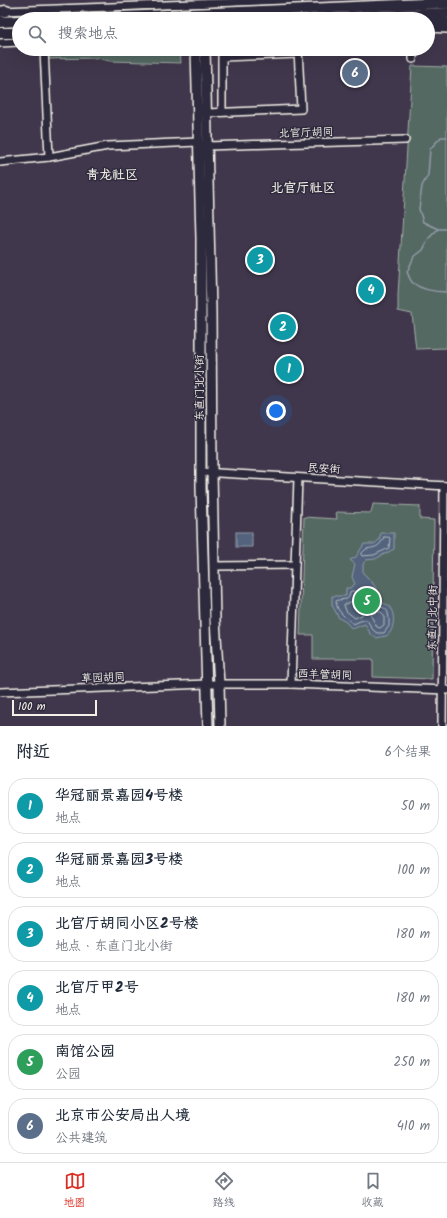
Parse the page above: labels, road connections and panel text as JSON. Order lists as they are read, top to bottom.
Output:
{
  "streets": {
    "main road": ["东直门北小街"],
    "street": [
      "北官厅胡同",
      "民安街",
      "东直门北中街",
      "西羊管胡同",
      "草园胡同"
    ]
  },
  "crossings": [
    ["北官厅胡同", "东直门北小街"],
    ["东直门北小街", "民安街"],
    ["东直门北小街", "西羊管胡同"],
    ["东直门北小街", "草园胡同"],
    ["民安街", "东直门北中街"],
    ["东直门北中街", "西羊管胡同"],
    ["西羊管胡同", "草园胡同"]
  ],
  "districts": ["青龙社区", "北官厅社区"],
  "scale_bar": "100 m",
  "page": {
    "search": "搜索地点",
    "pins": [
      "6",
      "3",
      "4",
      "2",
      "1",
      "5"
    ],
    "scale": "100 m",
    "heading": ["附近", "6个结果"],
    "list": [
      {
        "mark": "1",
        "name": "华冠丽景嘉园4号楼",
        "note": "地点",
        "value": "50 m"
      },
      {
        "mark": "2",
        "name": "华冠丽景嘉园3号楼",
        "note": "地点",
        "value": "100 m"
      },
      {
        "mark": "3",
        "name": "北官厅胡同小区2号楼",
        "note": "地点 · 东直门北小街",
        "value": "180 m"
      },
      {
        "mark": "4",
        "name": "北官厅甲2号",
        "note": "地点",
        "value": "180 m"
      },
      {
        "mark": "5",
        "name": "南馆公园",
        "note": "公园",
        "value": "250 m"
      },
      {
        "mark": "6",
        "name": "北京市公安局出人境",
        "note": "公共建筑",
        "value": "410 m"
      }
    ],
    "nav": ["地图", "路线", "收藏"]
  }
}
